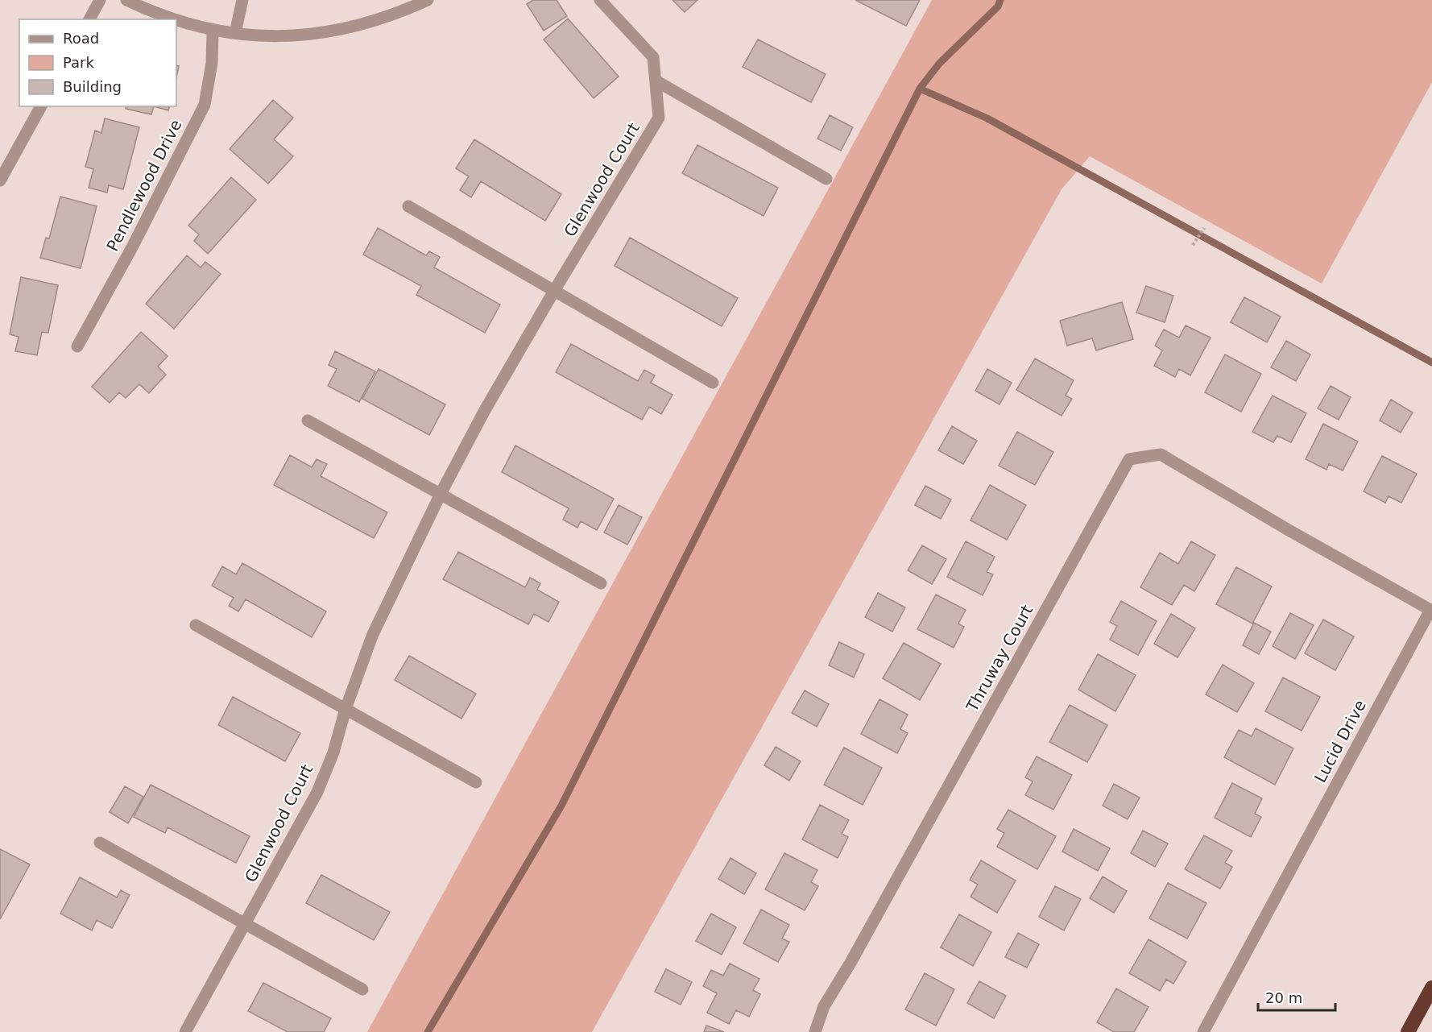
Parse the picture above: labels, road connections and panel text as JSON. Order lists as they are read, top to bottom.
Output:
{
  "streets": {
    "street": [
      "Glenwood Court",
      "Pendlewood Drive",
      "Thruway Court",
      "Lucid Drive"
    ]
  },
  "crossings": [
    ["Thruway Court", "Lucid Drive"]
  ],
  "legend": ["Road", "Park", "Building"],
  "scale_bar": "20 m"
}
